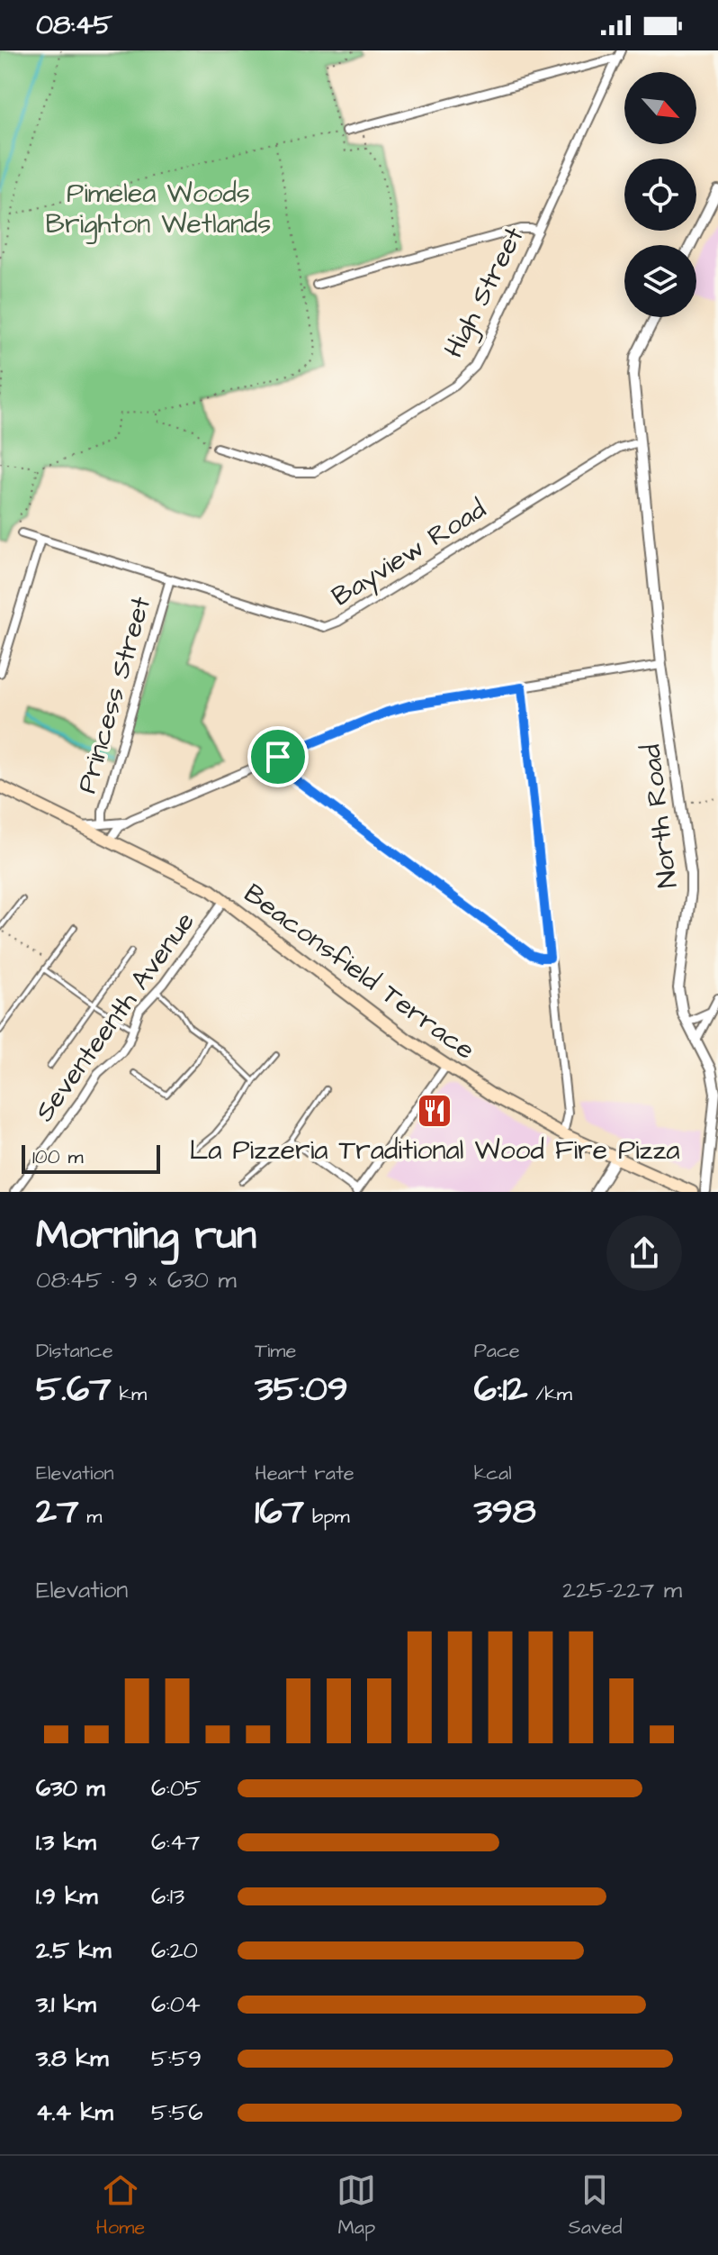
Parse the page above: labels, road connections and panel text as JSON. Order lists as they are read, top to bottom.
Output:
{
  "streets": {
    "main road": ["Beaconsfield Terrace"],
    "street": [
      "High Street",
      "Bayview Road",
      "Princess Street",
      "North Road",
      "Seventeenth Avenue"
    ]
  },
  "crossings": [
    ["Bayview Road", "Princess Street"],
    ["Bayview Road", "North Road"],
    ["Beaconsfield Terrace", "Seventeenth Avenue"]
  ],
  "parks": ["Pimelea Woods Brighton Wetlands"],
  "places": {
    "restaurant": ["La Pizzeria Traditional Wood Fire Pizza"]
  },
  "scale_bar": "100 m",
  "north": "bottom right",
  "page": {
    "status": "08:45",
    "scale": "100 m",
    "heading": ["Morning run", "08:45 · 9 × 630 m"],
    "stats": [
      ["Distance", "5.67 km"],
      ["Time", "35:09"],
      ["Pace", "6:12 /km"],
      ["Elevation", "27 m"],
      ["Heart rate", "167 bpm"],
      ["kcal", "398"]
    ],
    "chart": ["Elevation", "225–227 m"],
    "list": [
      {
        "name": "630 m",
        "note": "6:05"
      },
      {
        "name": "1.3 km",
        "note": "6:47"
      },
      {
        "name": "1.9 km",
        "note": "6:13"
      },
      {
        "name": "2.5 km",
        "note": "6:20"
      },
      {
        "name": "3.1 km",
        "note": "6:04"
      },
      {
        "name": "3.8 km",
        "note": "5:59"
      },
      {
        "name": "4.4 km",
        "note": "5:56"
      }
    ],
    "tabs": ["Home", "Map", "Saved"]
  }
}
